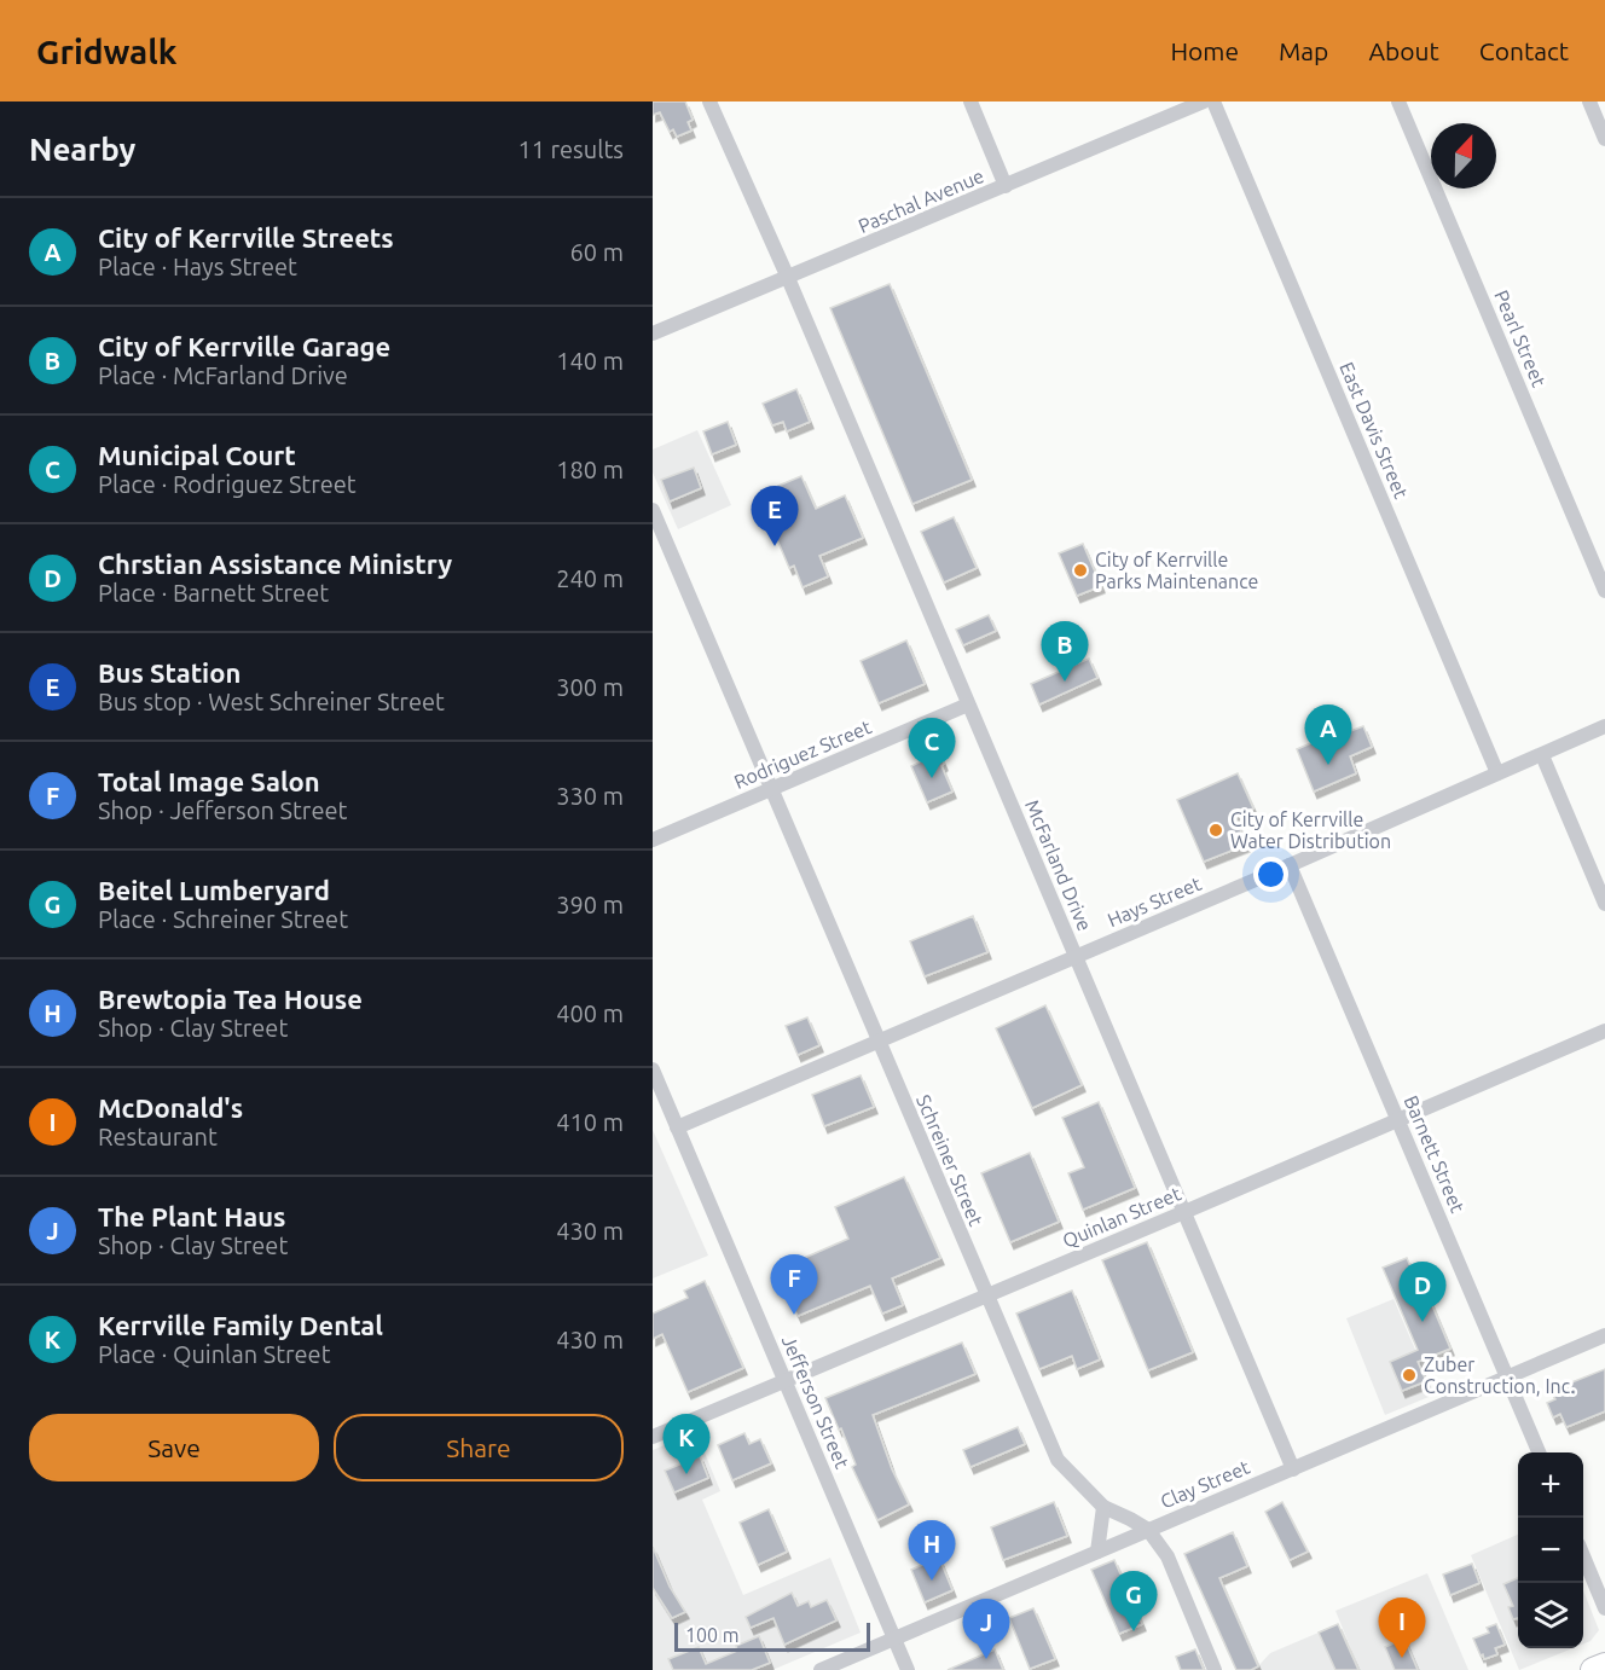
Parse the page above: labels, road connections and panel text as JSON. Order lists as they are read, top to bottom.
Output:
{
  "streets": {
    "street": [
      "Paschal Avenue",
      "Pearl Street",
      "East Davis Street",
      "Rodriguez Street",
      "McFarland Drive",
      "Hays Street",
      "Barnett Street",
      "Schreiner Street",
      "Quinlan Street",
      "Jefferson Street",
      "Clay Street"
    ]
  },
  "crossings": [
    ["Paschal Avenue", "McFarland Drive"],
    ["East Davis Street", "Hays Street"],
    ["Rodriguez Street", "McFarland Drive"],
    ["Rodriguez Street", "Schreiner Street"],
    ["McFarland Drive", "Hays Street"],
    ["McFarland Drive", "Quinlan Street"],
    ["McFarland Drive", "Clay Street"],
    ["Hays Street", "Barnett Street"],
    ["Hays Street", "Schreiner Street"],
    ["Hays Street", "Jefferson Street"],
    ["Barnett Street", "Quinlan Street"],
    ["Barnett Street", "Clay Street"],
    ["Schreiner Street", "Quinlan Street"],
    ["Schreiner Street", "Clay Street"],
    ["Quinlan Street", "Jefferson Street"],
    ["Jefferson Street", "Clay Street"]
  ],
  "places": ["City of Kerrville Parks Maintenance", "City of Kerrville Water Distribution", "Zuber Construction, Inc."],
  "scale_bar": "100 m",
  "north": "top",
  "page": {
    "header": "Gridwalk",
    "nav": [
      "Home",
      "Map",
      "About",
      "Contact"
    ],
    "heading": ["Nearby", "11 results"],
    "list": [
      {
        "mark": "A",
        "name": "City of Kerrville Streets",
        "note": "Place · Hays Street",
        "value": "60 m"
      },
      {
        "mark": "B",
        "name": "City of Kerrville Garage",
        "note": "Place · McFarland Drive",
        "value": "140 m"
      },
      {
        "mark": "C",
        "name": "Municipal Court",
        "note": "Place · Rodriguez Street",
        "value": "180 m"
      },
      {
        "mark": "D",
        "name": "Chrstian Assistance Ministry",
        "note": "Place · Barnett Street",
        "value": "240 m"
      },
      {
        "mark": "E",
        "name": "Bus Station",
        "note": "Bus stop · West Schreiner Street",
        "value": "300 m"
      },
      {
        "mark": "F",
        "name": "Total Image Salon",
        "note": "Shop · Jefferson Street",
        "value": "330 m"
      },
      {
        "mark": "G",
        "name": "Beitel Lumberyard",
        "note": "Place · Schreiner Street",
        "value": "390 m"
      },
      {
        "mark": "H",
        "name": "Brewtopia Tea House",
        "note": "Shop · Clay Street",
        "value": "400 m"
      },
      {
        "mark": "I",
        "name": "McDonald's",
        "note": "Restaurant",
        "value": "410 m"
      },
      {
        "mark": "J",
        "name": "The Plant Haus",
        "note": "Shop · Clay Street",
        "value": "430 m"
      },
      {
        "mark": "K",
        "name": "Kerrville Family Dental",
        "note": "Place · Quinlan Street",
        "value": "430 m"
      }
    ],
    "pins": [
      "E",
      "B",
      "A",
      "C",
      "F",
      "D",
      "K",
      "H",
      "G",
      "I",
      "J"
    ],
    "buttons": ["Save", "Share"],
    "map_buttons": ["+", "−"],
    "scale": "100 m"
  }
}
